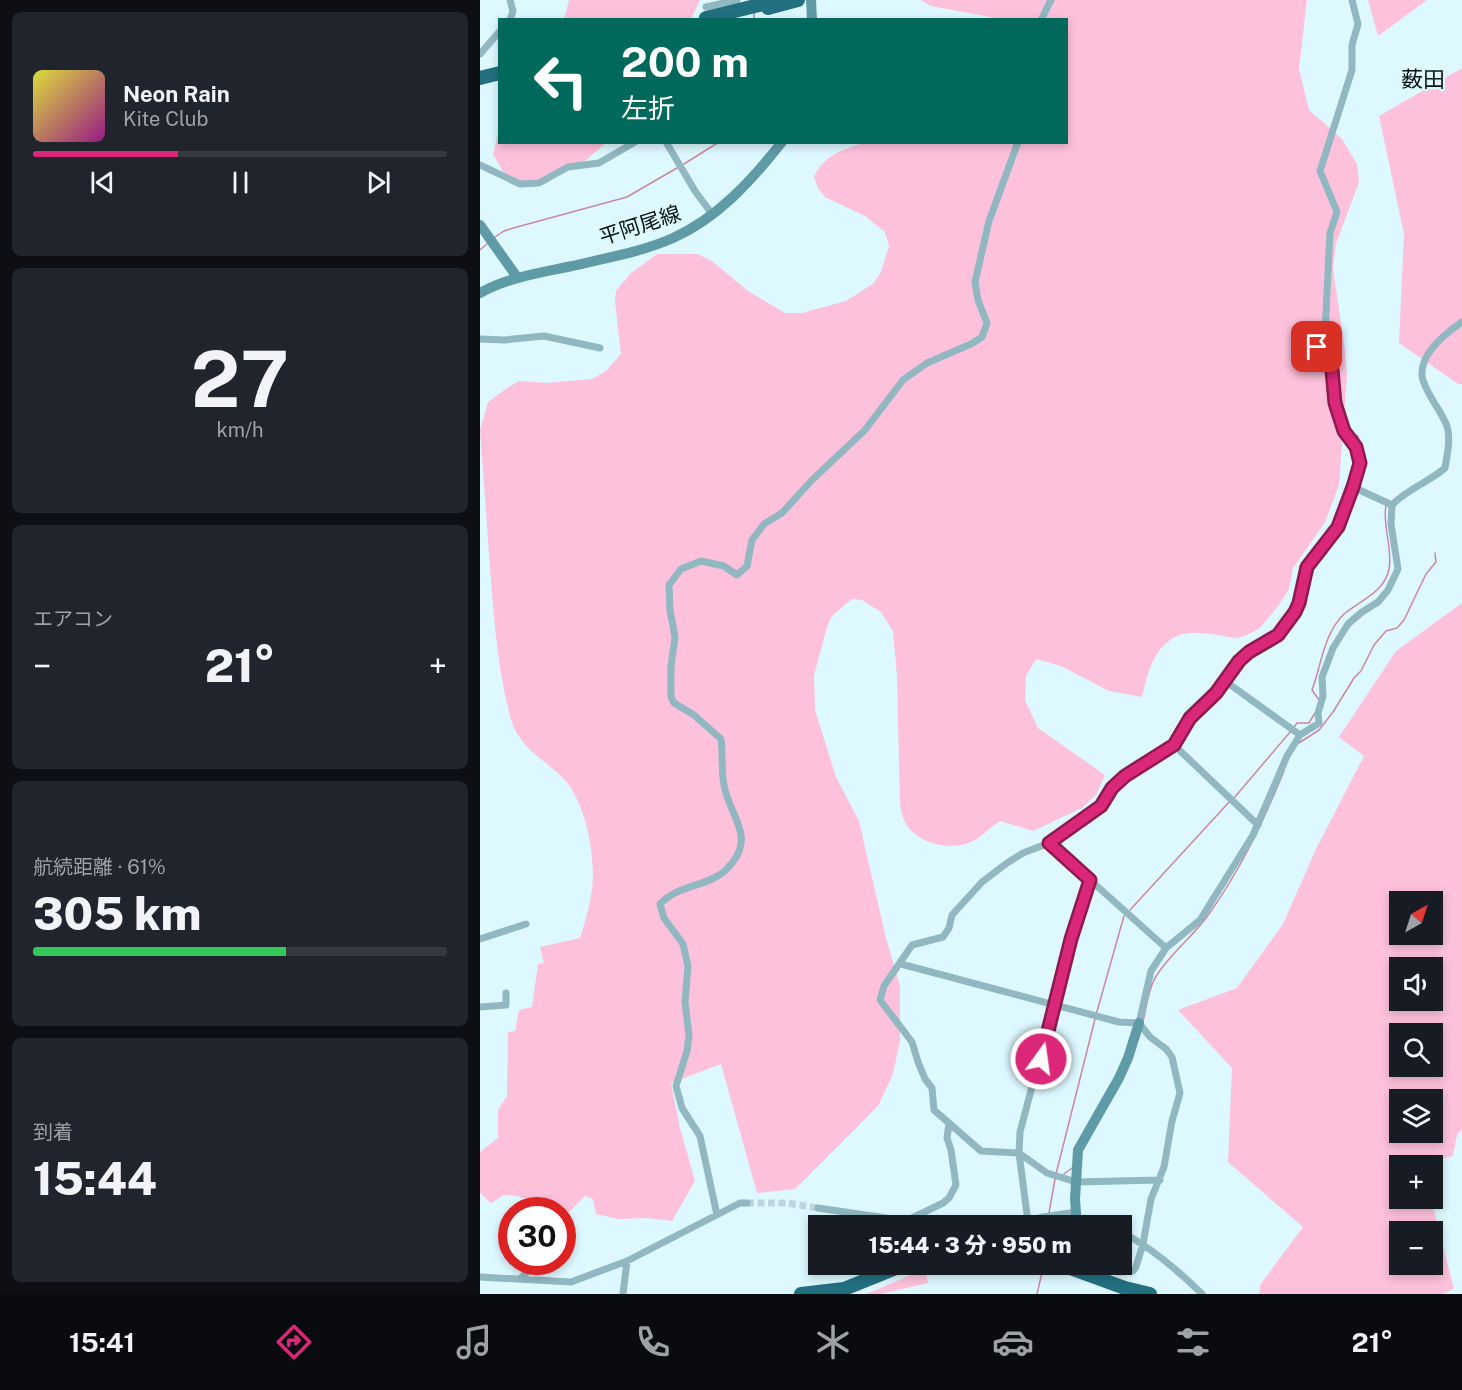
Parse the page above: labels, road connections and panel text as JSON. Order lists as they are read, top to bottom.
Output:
{
  "streets": {
    "main road": ["平阿尾線"]
  },
  "districts": ["薮田"],
  "north": "top right",
  "page": {
    "turn": ["200 m", "左折"],
    "song": ["Neon Rain", "Kite Club"],
    "tile": [
      ["27", "km/h"],
      "エアコン",
      ["航続距離 · 61%", "305 km"],
      ["到着", "15:44"]
    ],
    "heat": ["−", "21°", "+"],
    "map_buttons": ["+", "−"],
    "limit": "30",
    "trip": "15:44 · 3 分 · 950 m",
    "tabs": ["15:41", "21°"]
  }
}
